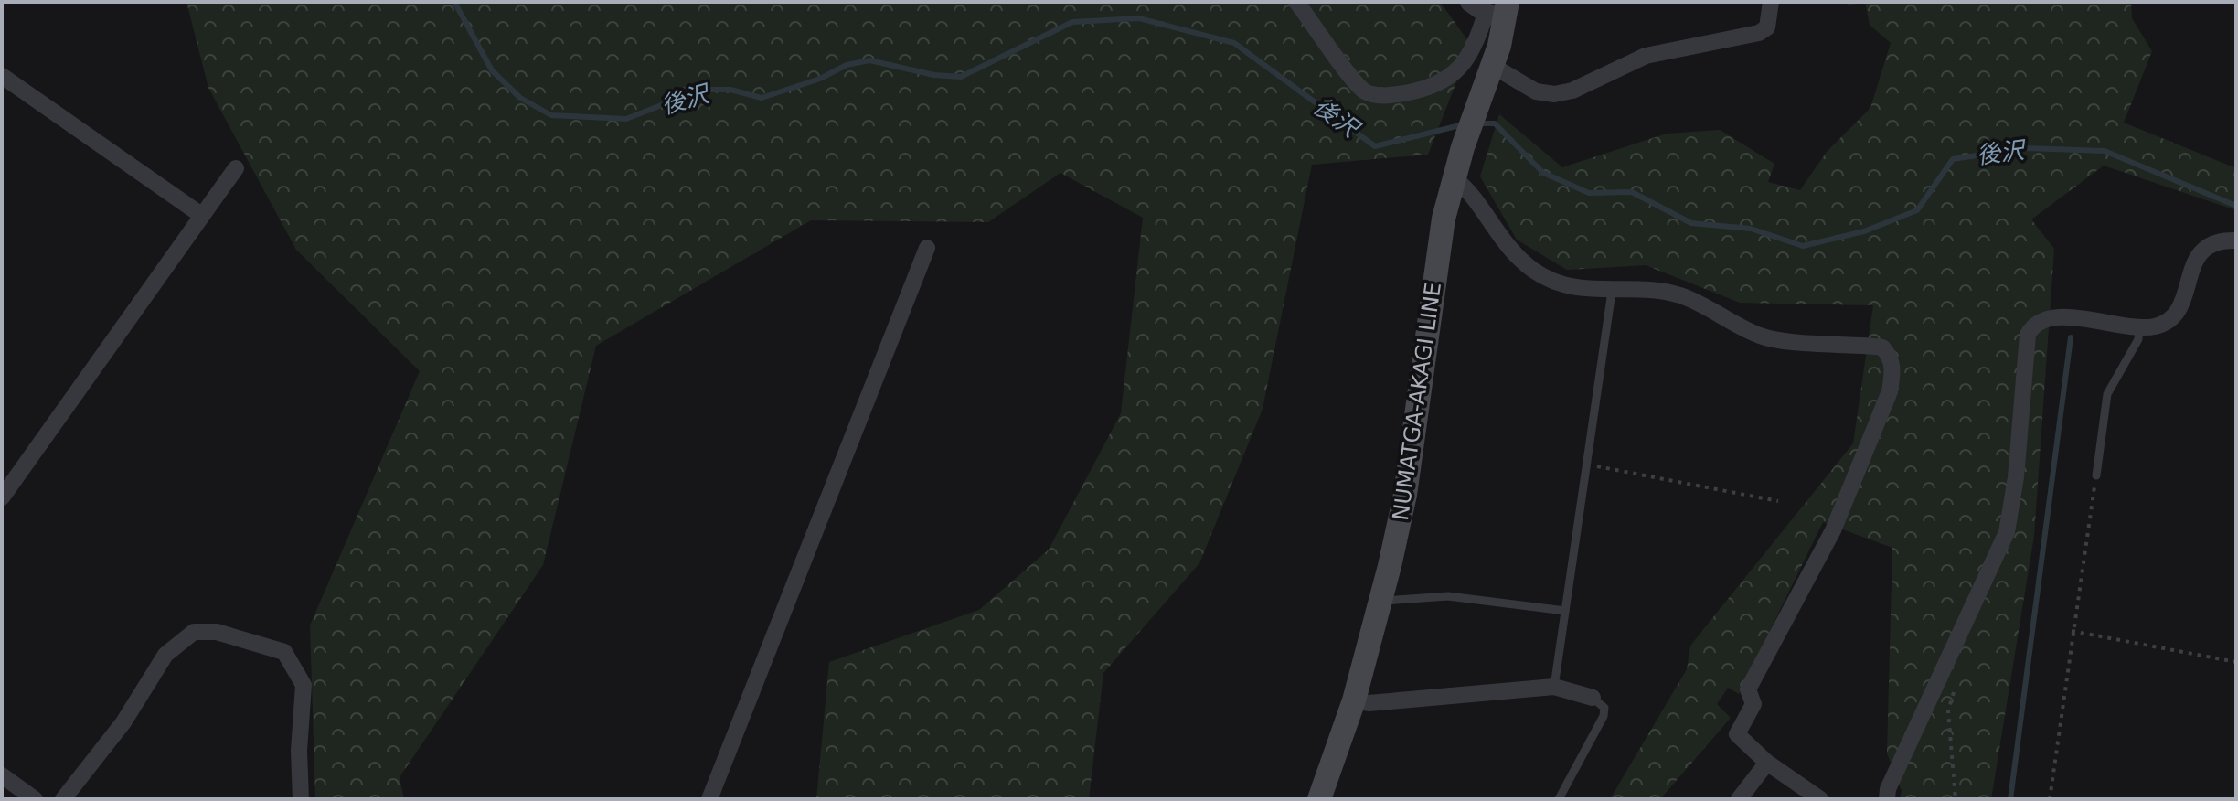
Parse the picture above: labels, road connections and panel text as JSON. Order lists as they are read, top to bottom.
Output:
{
  "streets": {
    "main road": ["NUMATGA-AKAGI LINE"]
  },
  "water": ["後沢"]
}
